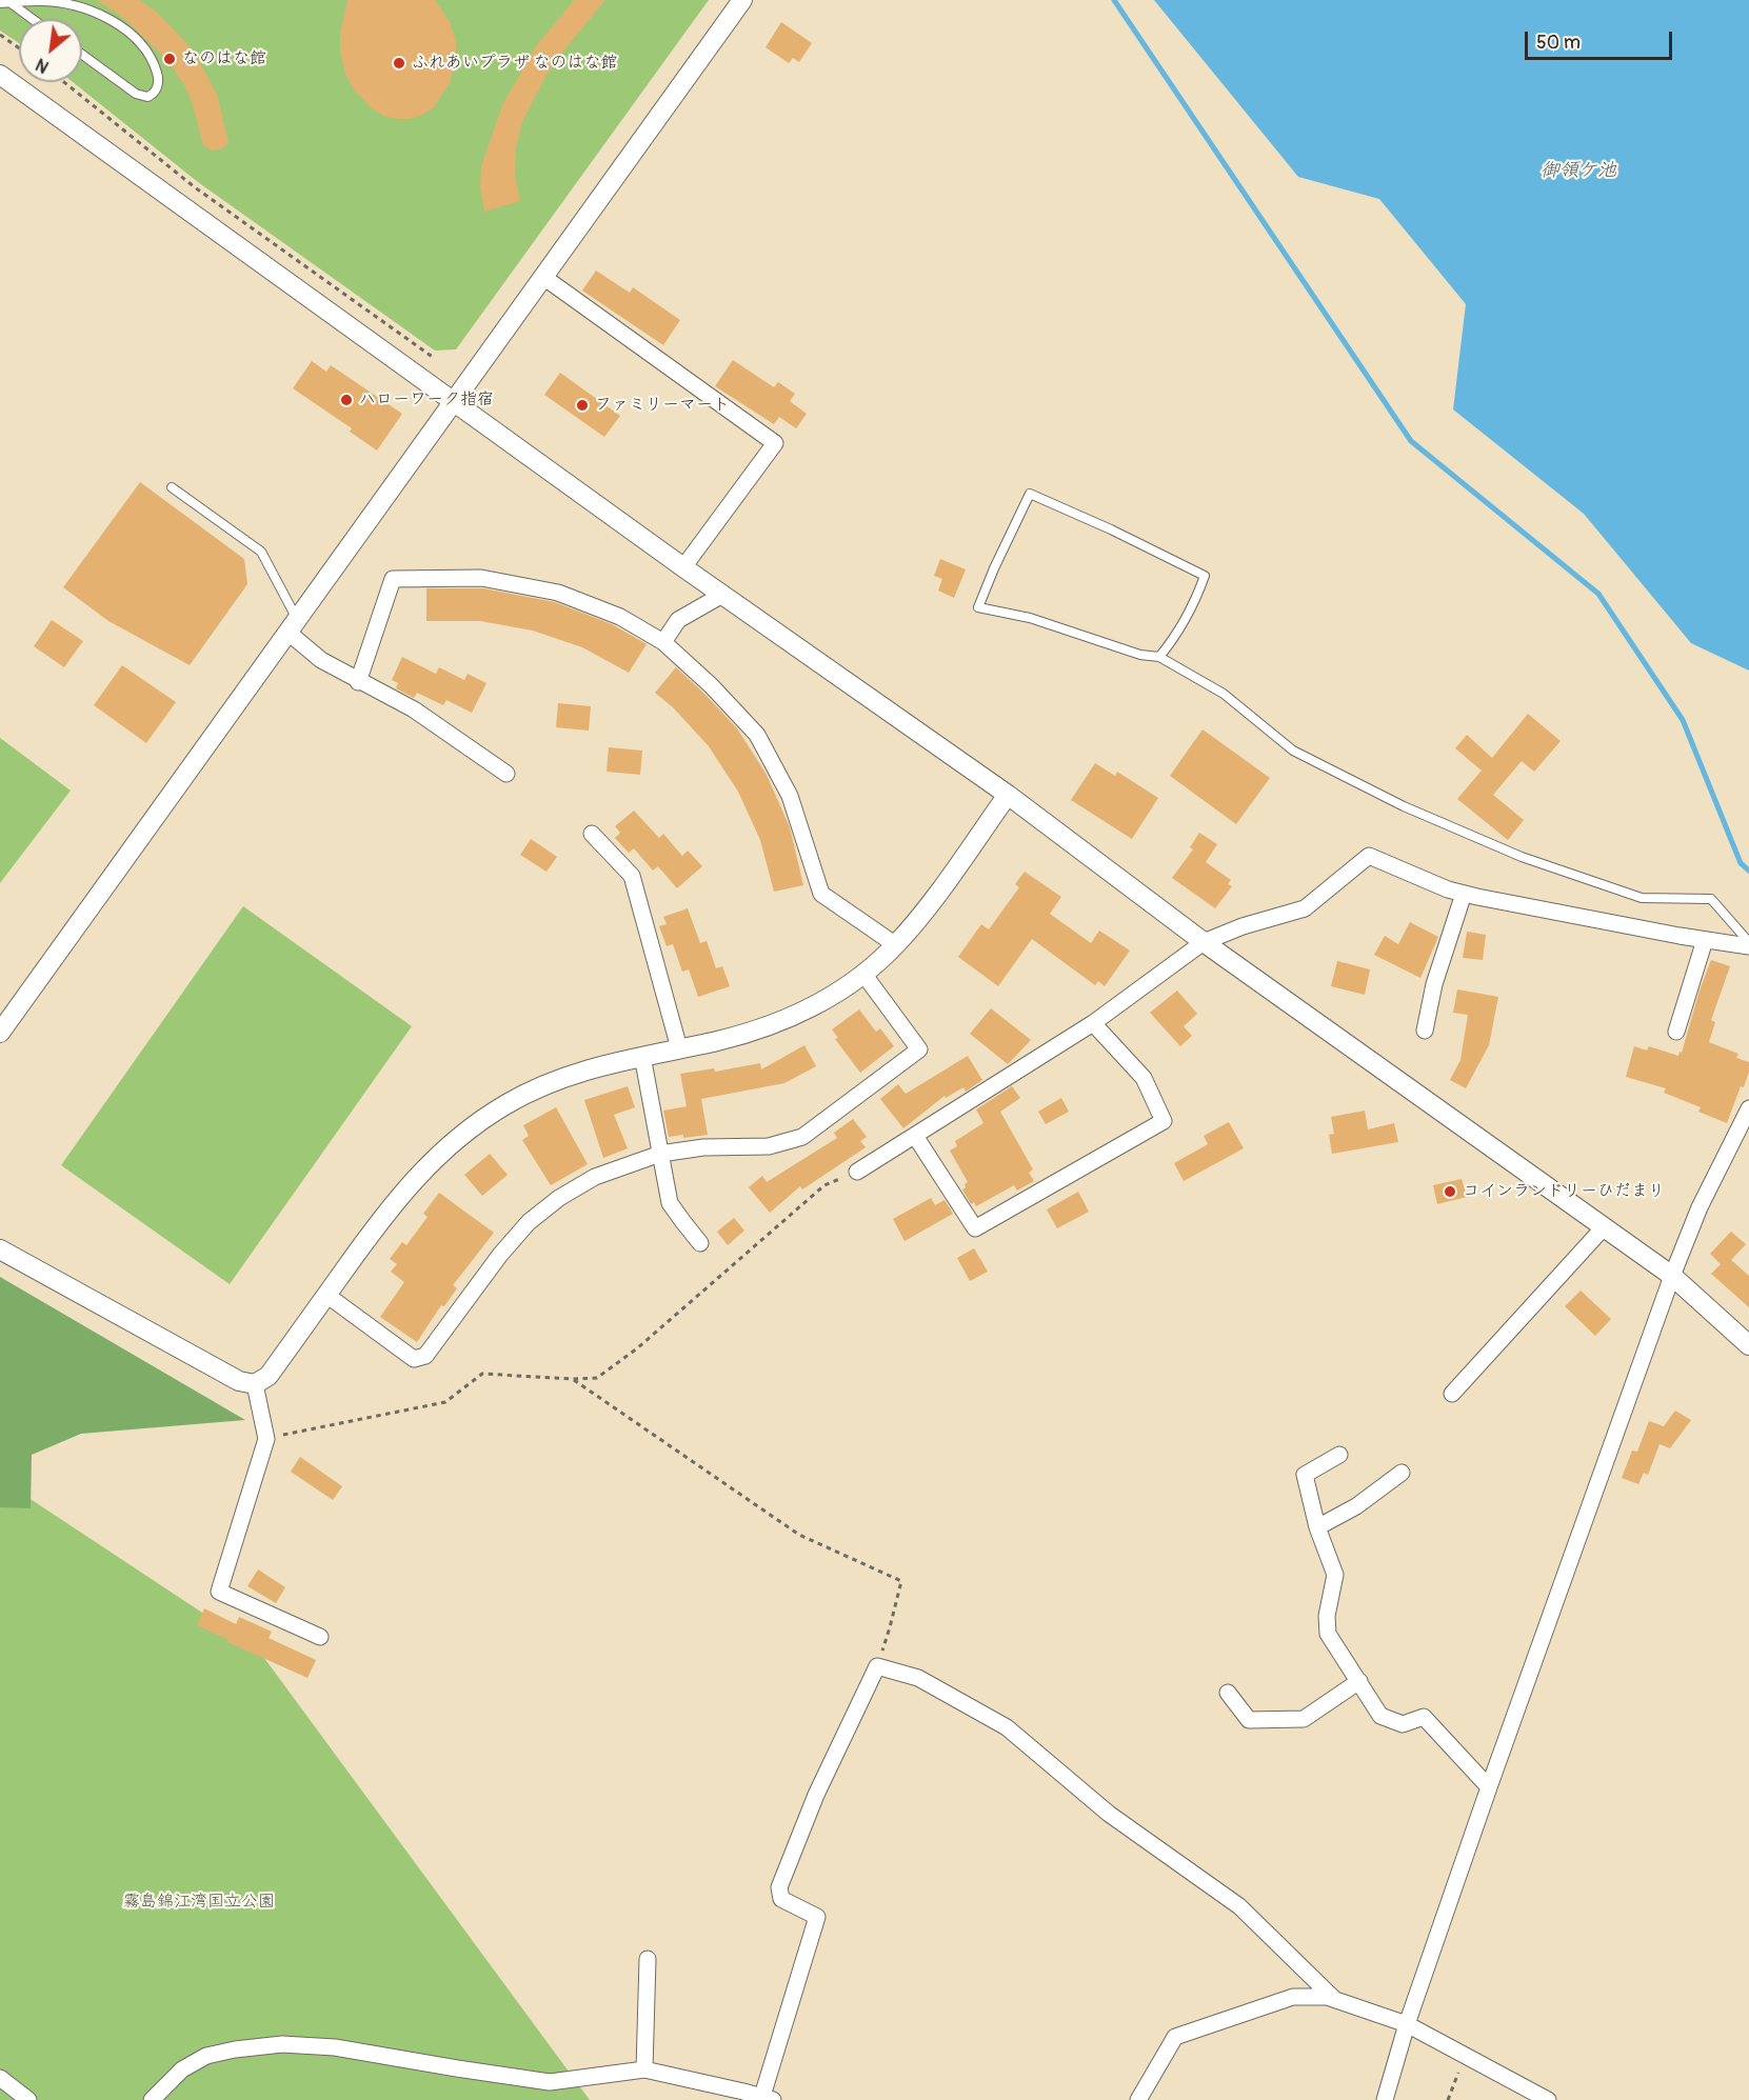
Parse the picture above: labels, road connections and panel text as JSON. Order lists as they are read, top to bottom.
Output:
{
  "water": ["御領ケ池"],
  "parks": ["霧島錦江湾国立公園"],
  "places": [
    "なのはな館",
    "ふれあいプラザ なのはな館",
    "ハローワーク指宿",
    "ファミリーマート",
    "コインランドリーひだまり"
  ],
  "scale_bar": "50 m",
  "north": "bottom left"
}
